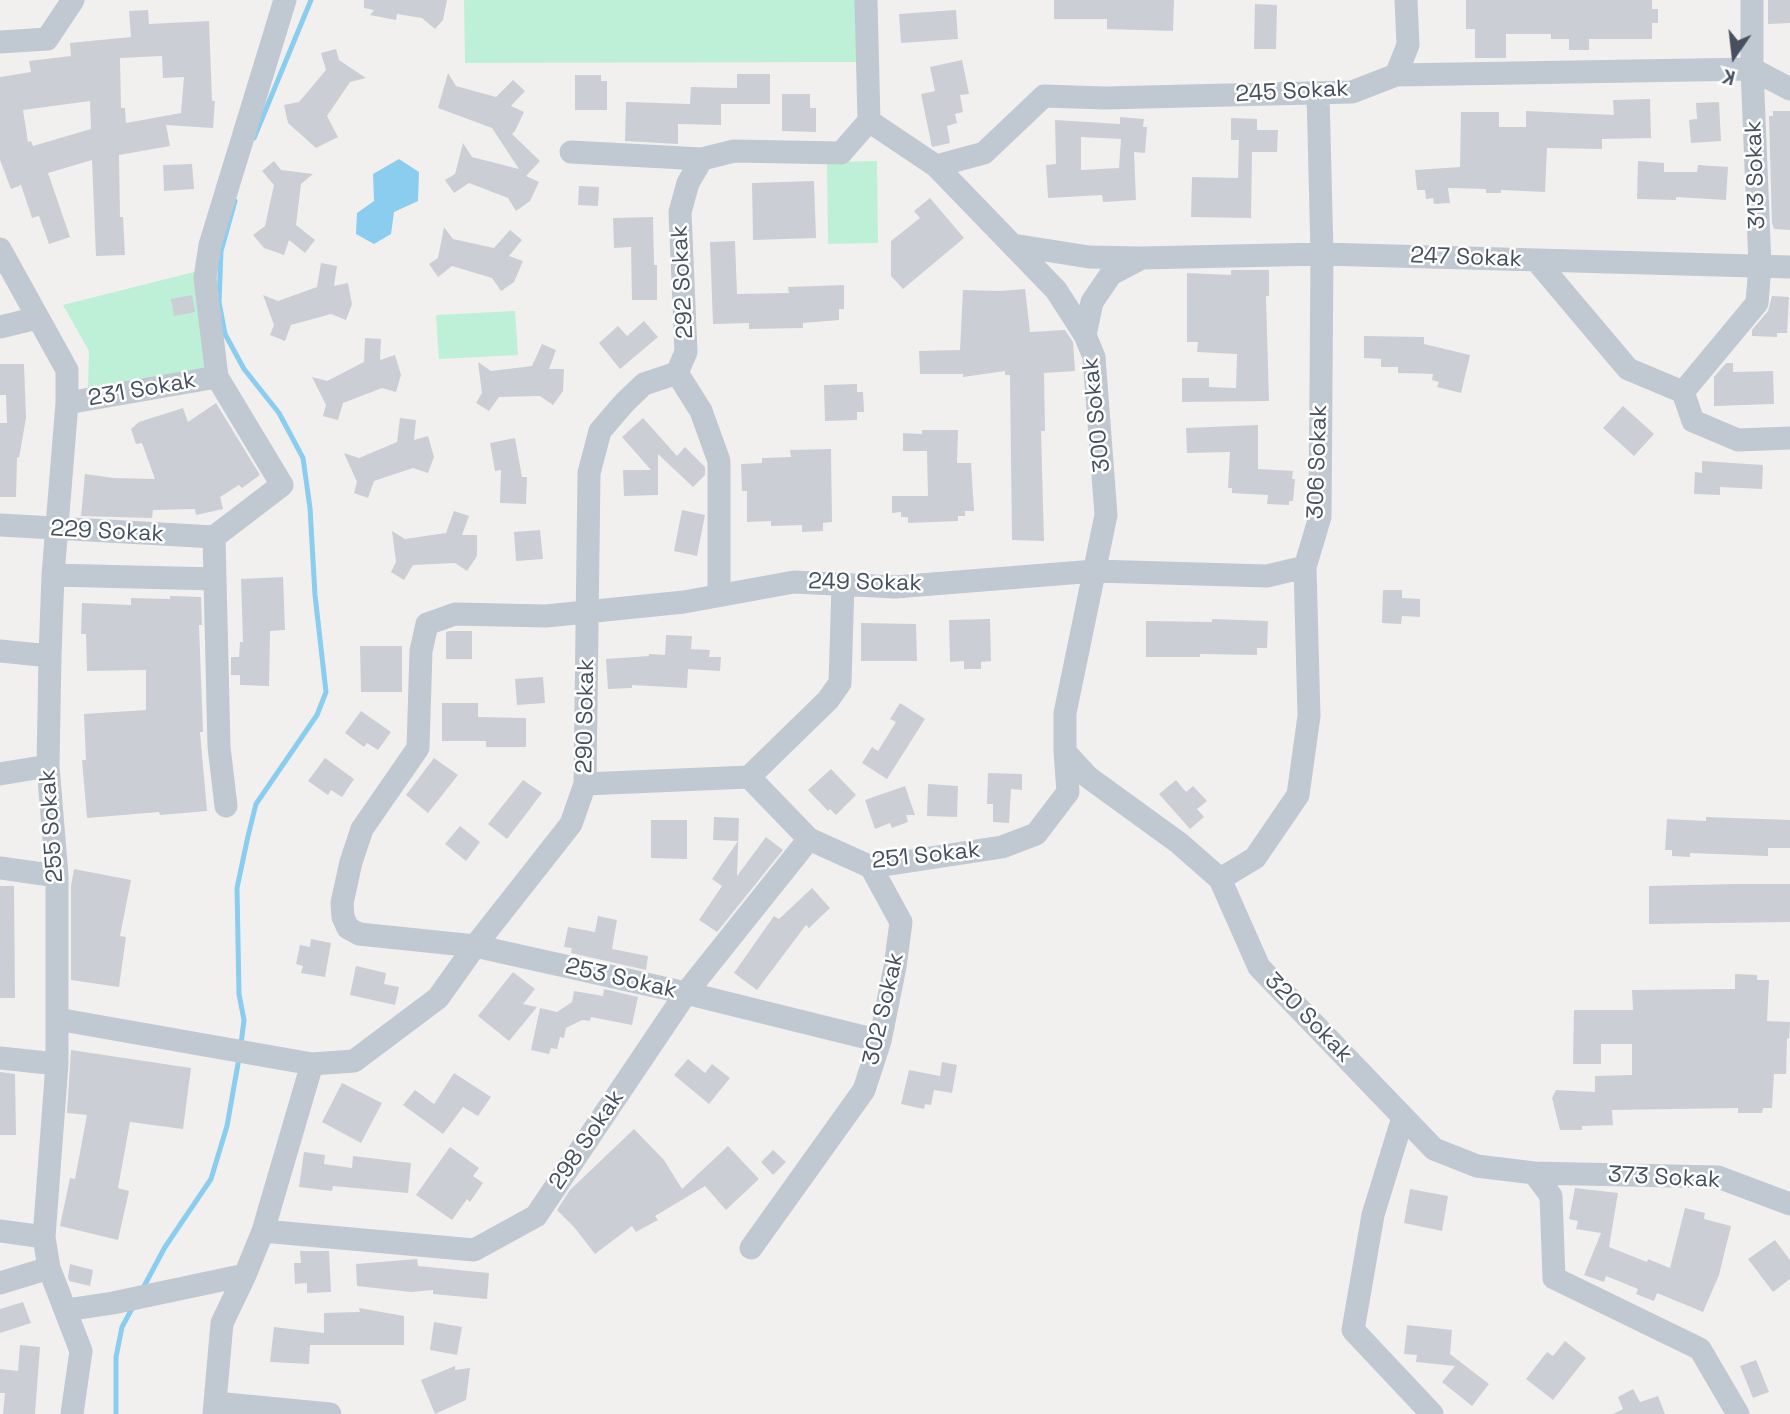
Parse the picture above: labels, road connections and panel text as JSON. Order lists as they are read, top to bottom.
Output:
{
  "streets": {
    "street": [
      "245 Sokak",
      "313 Sokak",
      "247 Sokak",
      "292 Sokak",
      "231 Sokak",
      "300 Sokak",
      "306 Sokak",
      "229 Sokak",
      "249 Sokak",
      "290 Sokak",
      "255 Sokak",
      "251 Sokak",
      "253 Sokak",
      "302 Sokak",
      "320 Sokak",
      "298 Sokak",
      "373 Sokak"
    ]
  },
  "crossings": [
    ["245 Sokak", "313 Sokak"],
    ["245 Sokak", "300 Sokak"],
    ["245 Sokak", "306 Sokak"],
    ["313 Sokak", "247 Sokak"],
    ["247 Sokak", "300 Sokak"],
    ["247 Sokak", "306 Sokak"],
    ["292 Sokak", "290 Sokak"],
    ["231 Sokak", "255 Sokak"],
    ["300 Sokak", "249 Sokak"],
    ["300 Sokak", "251 Sokak"],
    ["300 Sokak", "320 Sokak"],
    ["306 Sokak", "249 Sokak"],
    ["306 Sokak", "320 Sokak"],
    ["229 Sokak", "255 Sokak"],
    ["249 Sokak", "290 Sokak"],
    ["249 Sokak", "253 Sokak"],
    ["290 Sokak", "255 Sokak"],
    ["290 Sokak", "253 Sokak"],
    ["251 Sokak", "302 Sokak"],
    ["251 Sokak", "320 Sokak"],
    ["251 Sokak", "298 Sokak"],
    ["253 Sokak", "302 Sokak"],
    ["253 Sokak", "298 Sokak"],
    ["320 Sokak", "373 Sokak"]
  ],
  "north": "bottom"
}
